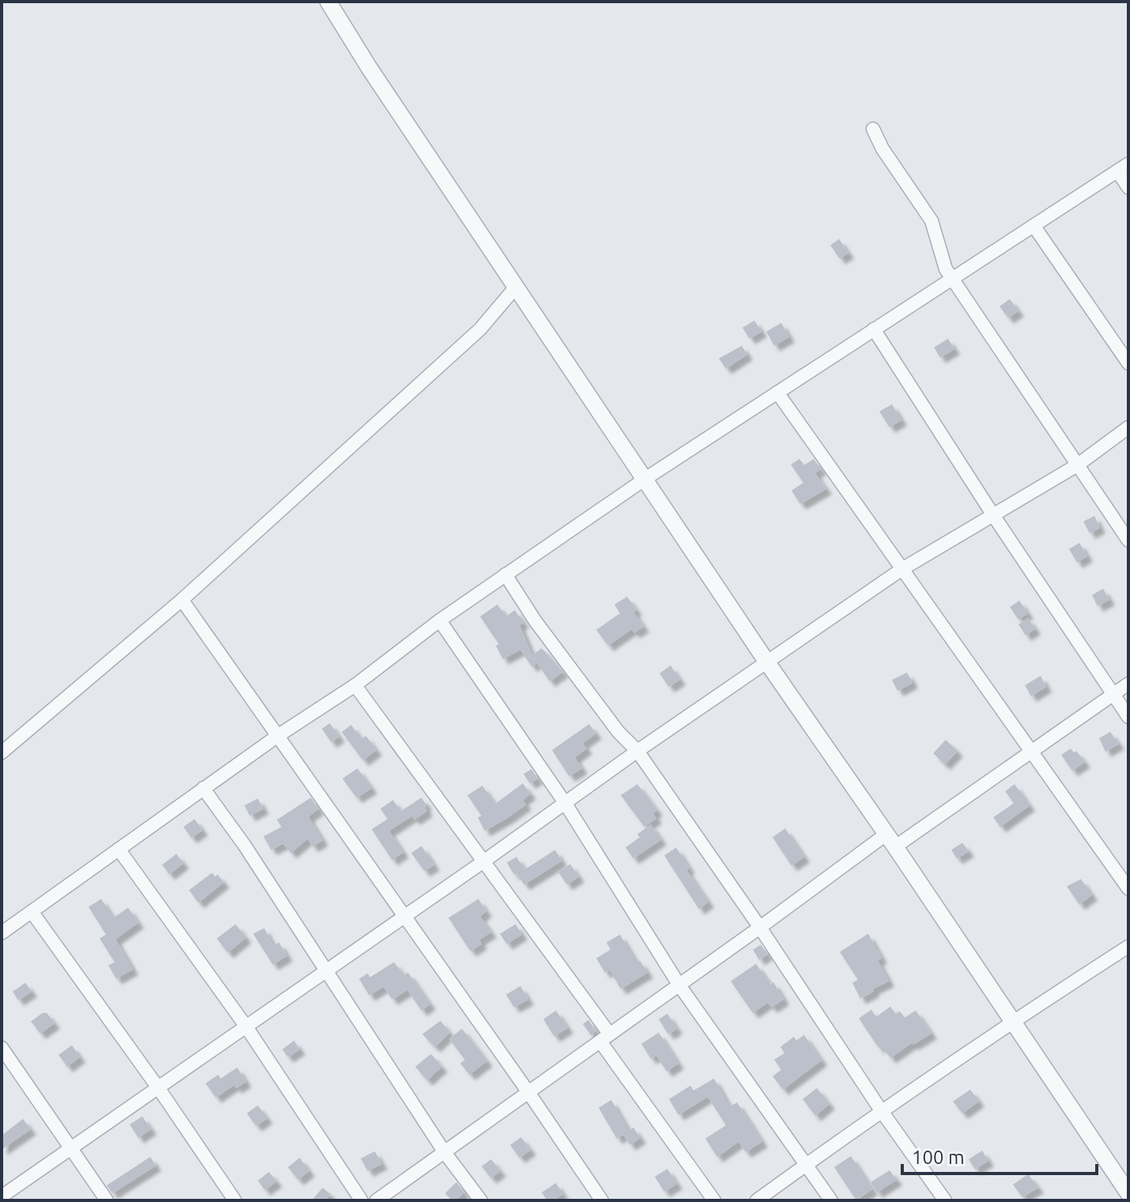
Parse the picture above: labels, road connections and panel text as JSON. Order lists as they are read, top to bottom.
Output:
{
  "scale_bar": "100 m"
}
